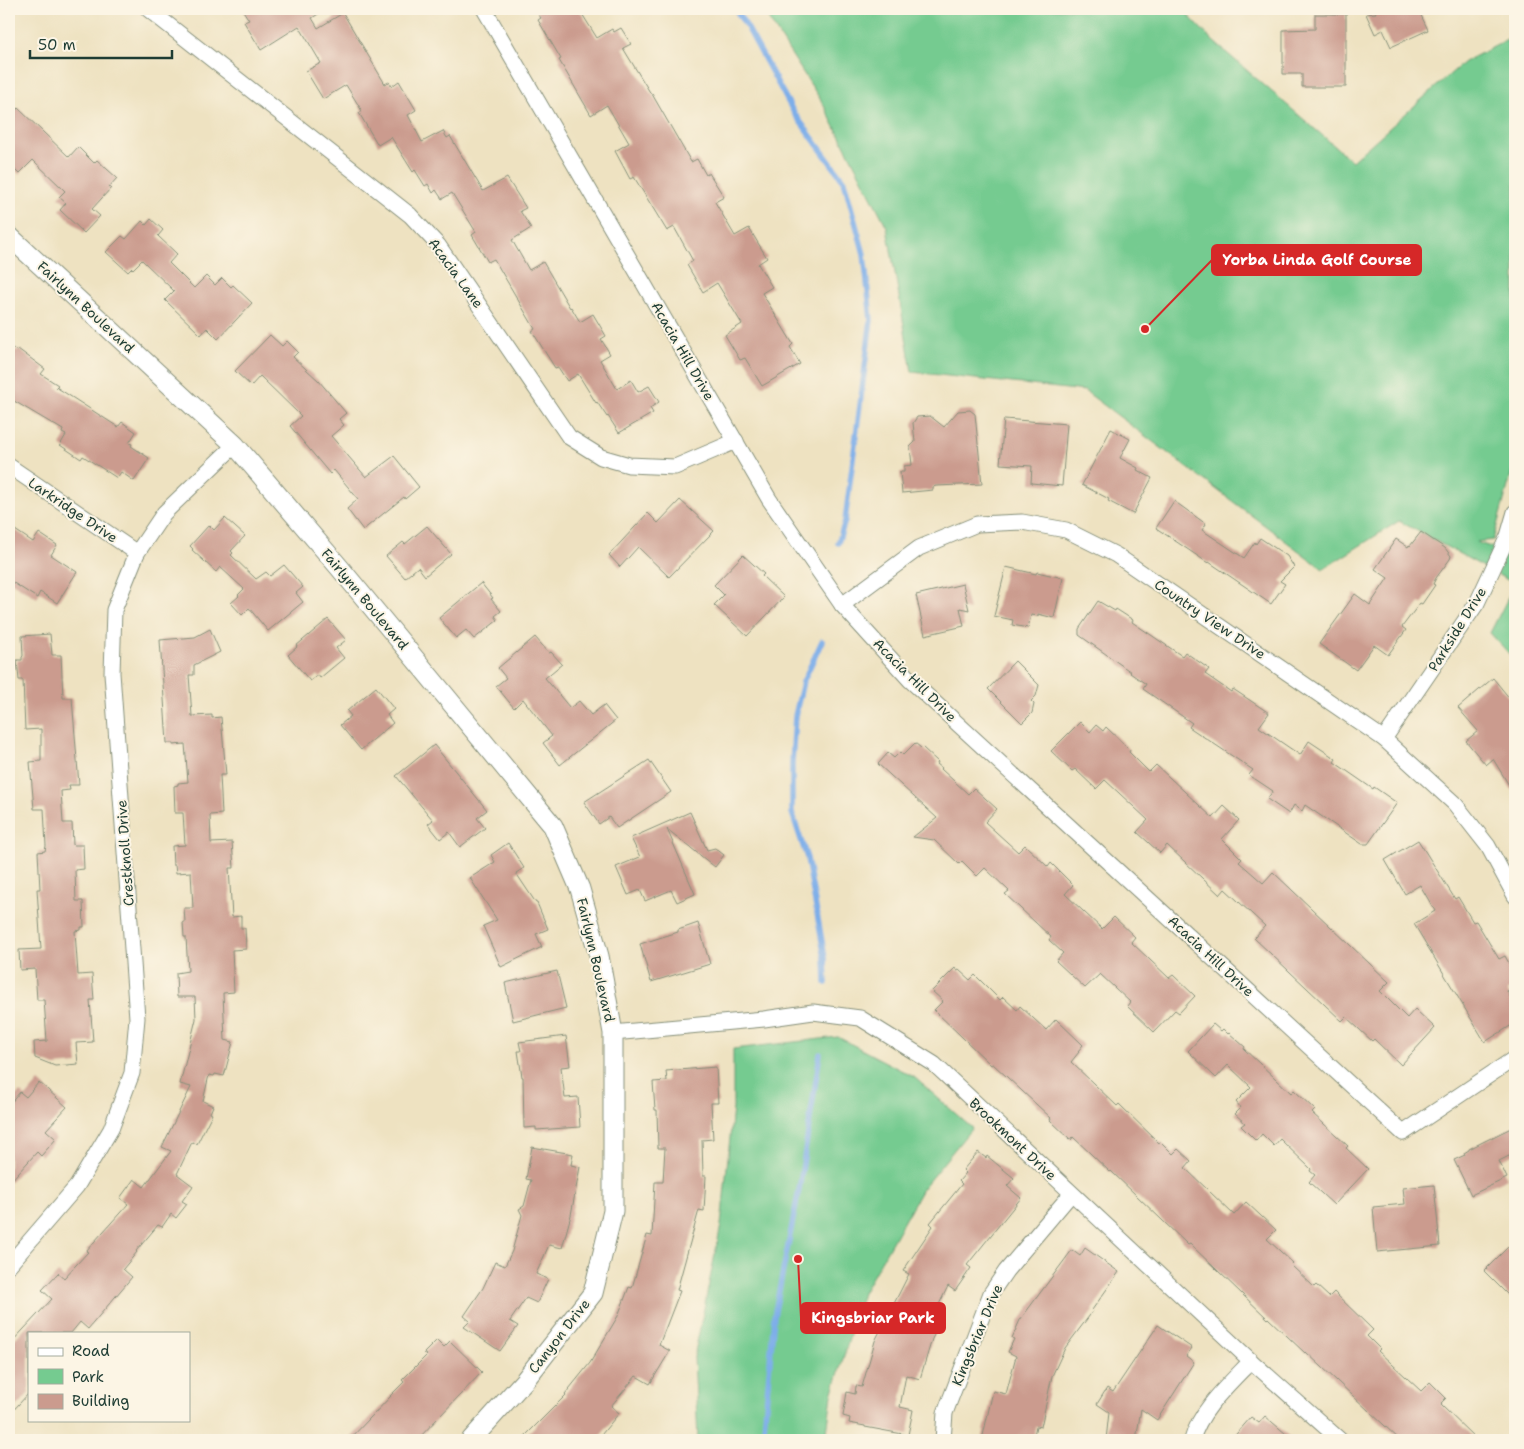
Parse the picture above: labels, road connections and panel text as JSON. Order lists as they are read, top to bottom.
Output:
{
  "streets": {
    "street": [
      "Acacia Lane",
      "Fairlynn Boulevard",
      "Acacia Hill Drive",
      "Larkridge Drive",
      "Country View Drive",
      "Parkside Drive",
      "Crestknoll Drive",
      "Brookmont Drive",
      "Kingsbriar Drive",
      "Canyon Drive"
    ]
  },
  "crossings": [
    ["Acacia Lane", "Acacia Hill Drive"],
    ["Fairlynn Boulevard", "Crestknoll Drive"],
    ["Fairlynn Boulevard", "Brookmont Drive"],
    ["Fairlynn Boulevard", "Canyon Drive"],
    ["Acacia Hill Drive", "Country View Drive"],
    ["Larkridge Drive", "Crestknoll Drive"],
    ["Country View Drive", "Parkside Drive"],
    ["Brookmont Drive", "Kingsbriar Drive"],
    ["Brookmont Drive", "Canyon Drive"]
  ],
  "places": ["Yorba Linda Golf Course", "Kingsbriar Park"],
  "legend": ["Road", "Park", "Building"],
  "scale_bar": "50 m"
}
